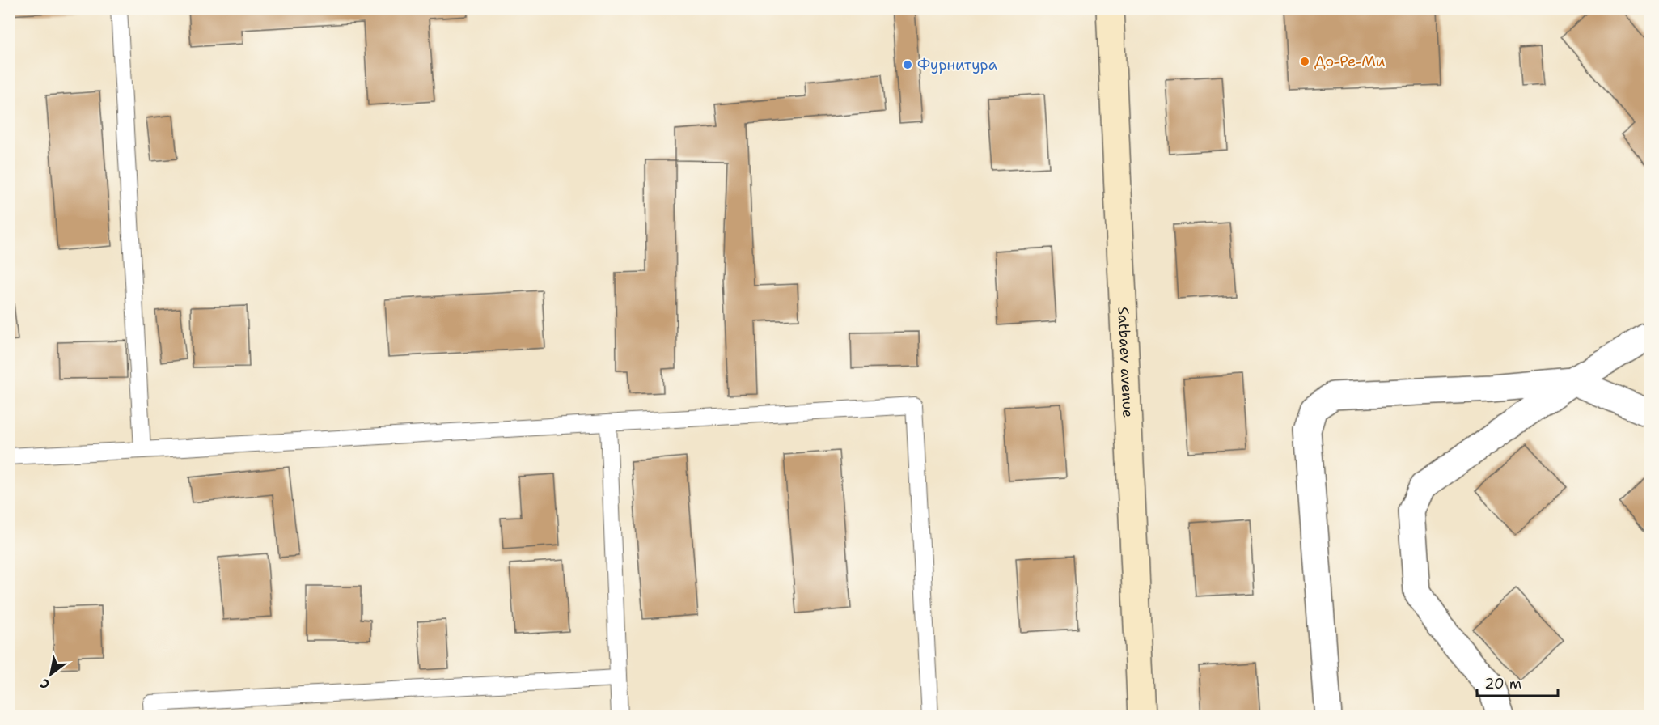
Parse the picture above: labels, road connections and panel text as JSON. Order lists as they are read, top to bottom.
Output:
{
  "streets": {
    "street": ["Satbaev avenue"]
  },
  "places": ["До-Ре-Ми", "Фурнитура"],
  "scale_bar": "20 m",
  "north": "bottom left"
}
